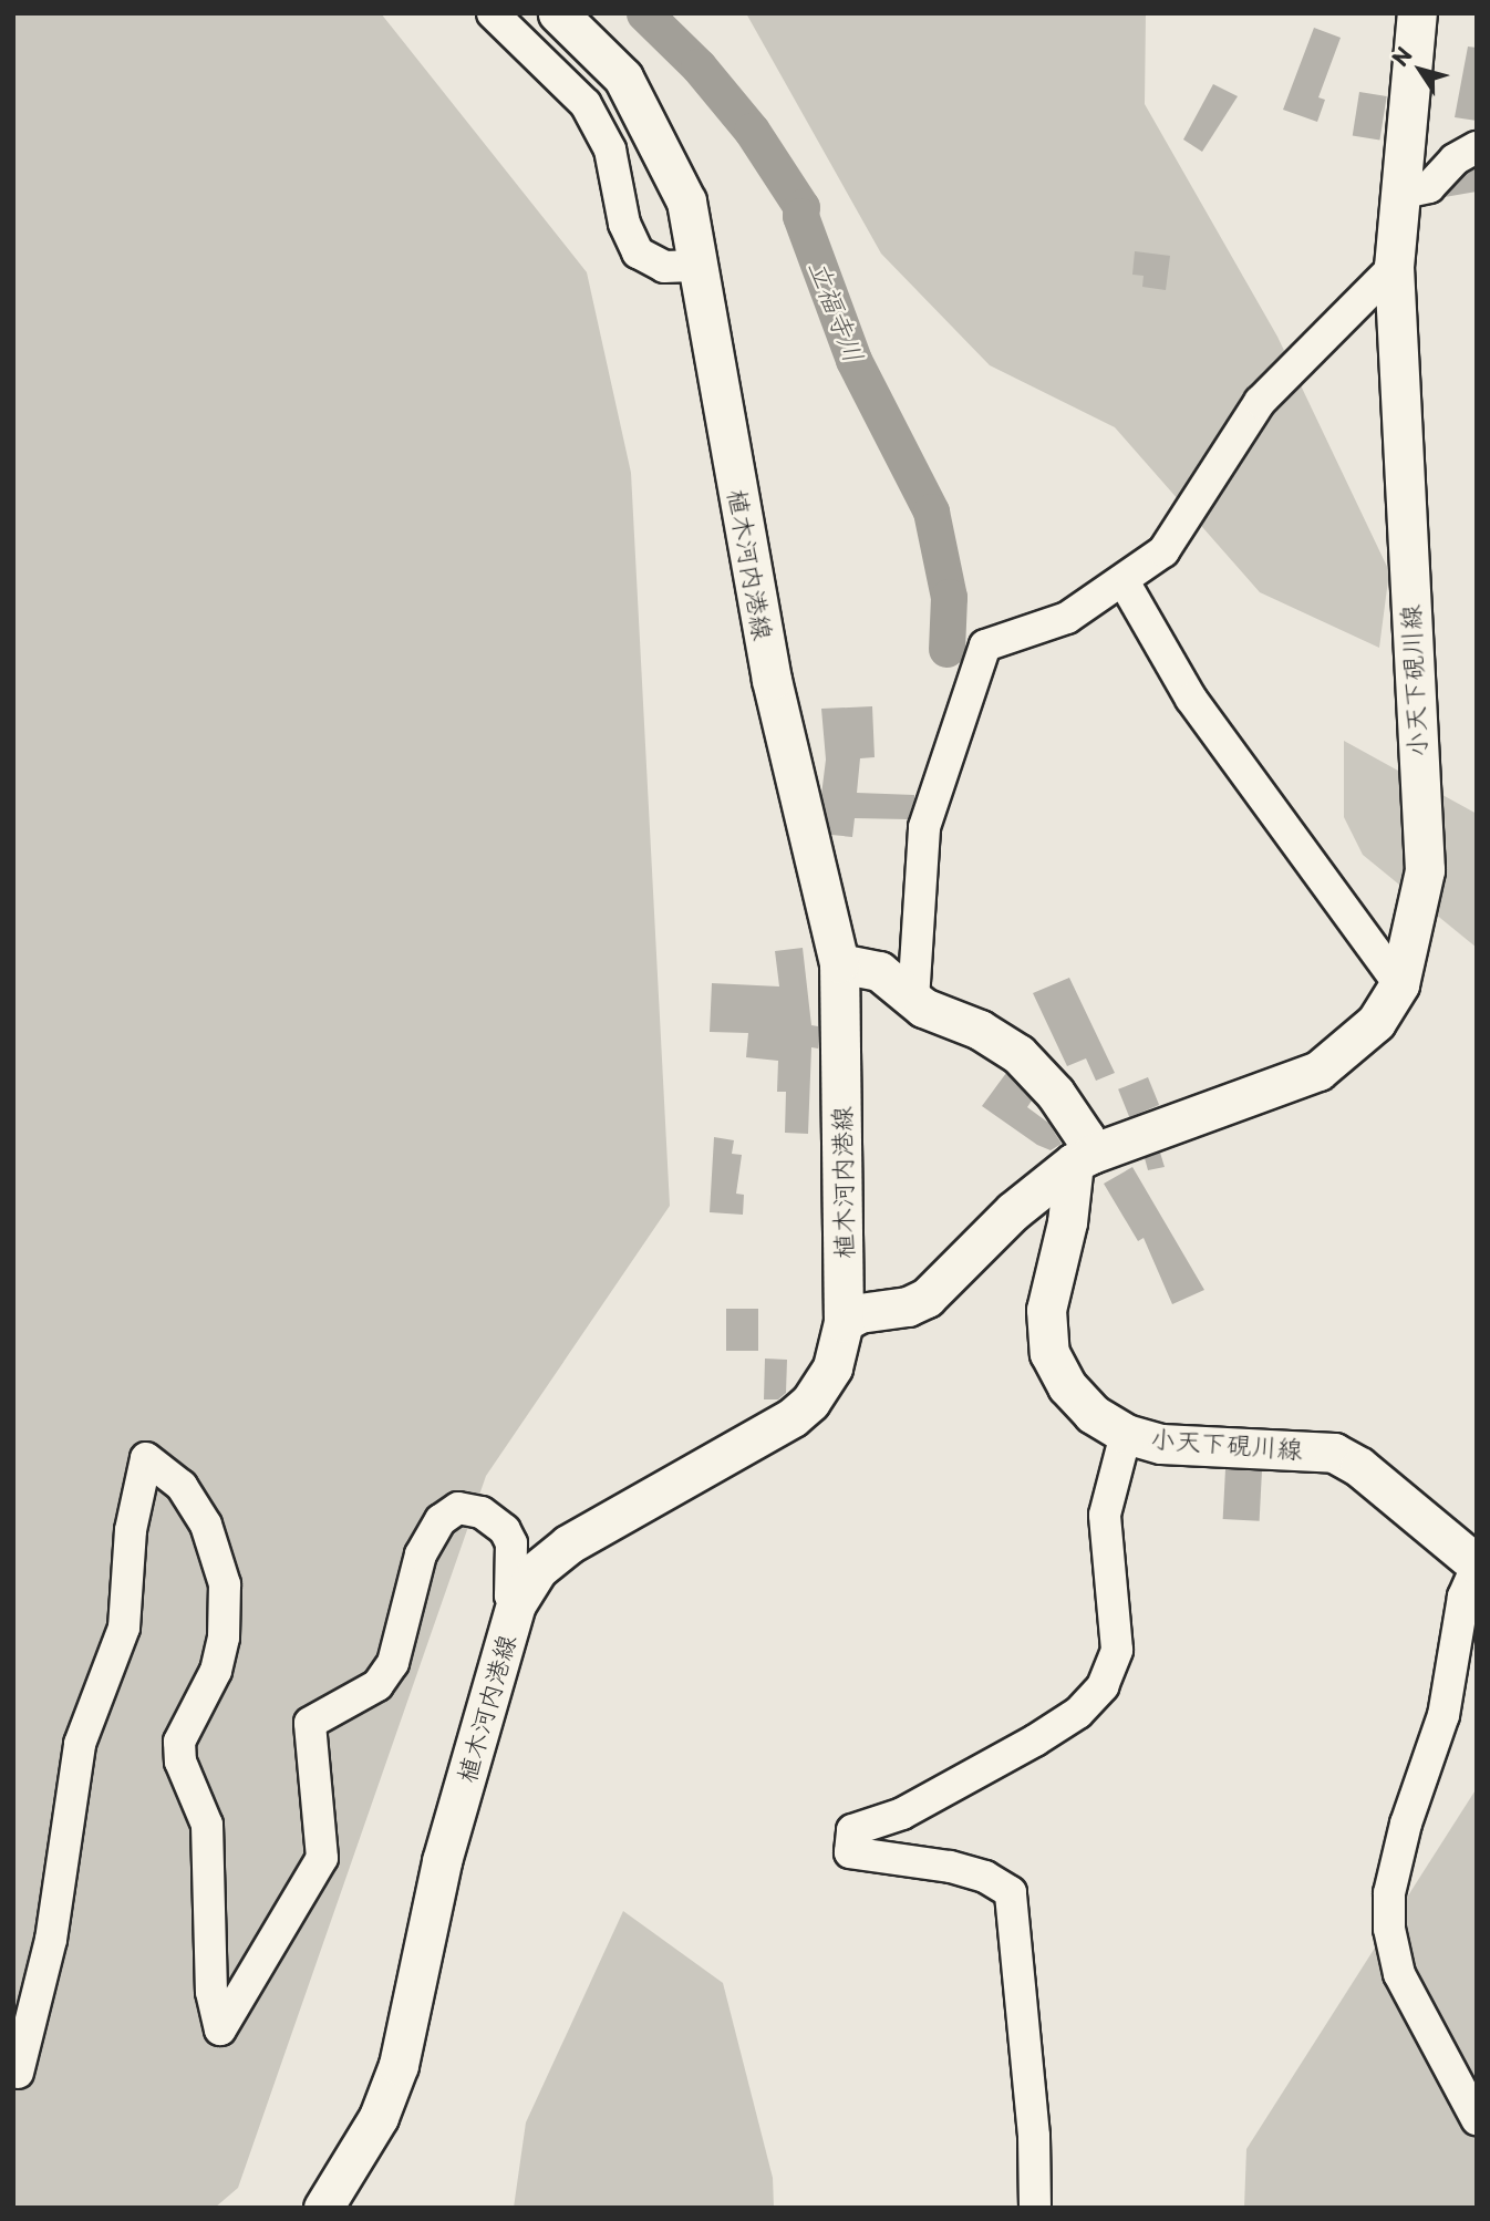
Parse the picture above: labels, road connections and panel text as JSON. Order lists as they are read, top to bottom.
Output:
{
  "streets": {
    "main road": ["植木河内港線", "小天下硯川線"]
  },
  "water": ["立福寺川"],
  "north": "top left"
}
